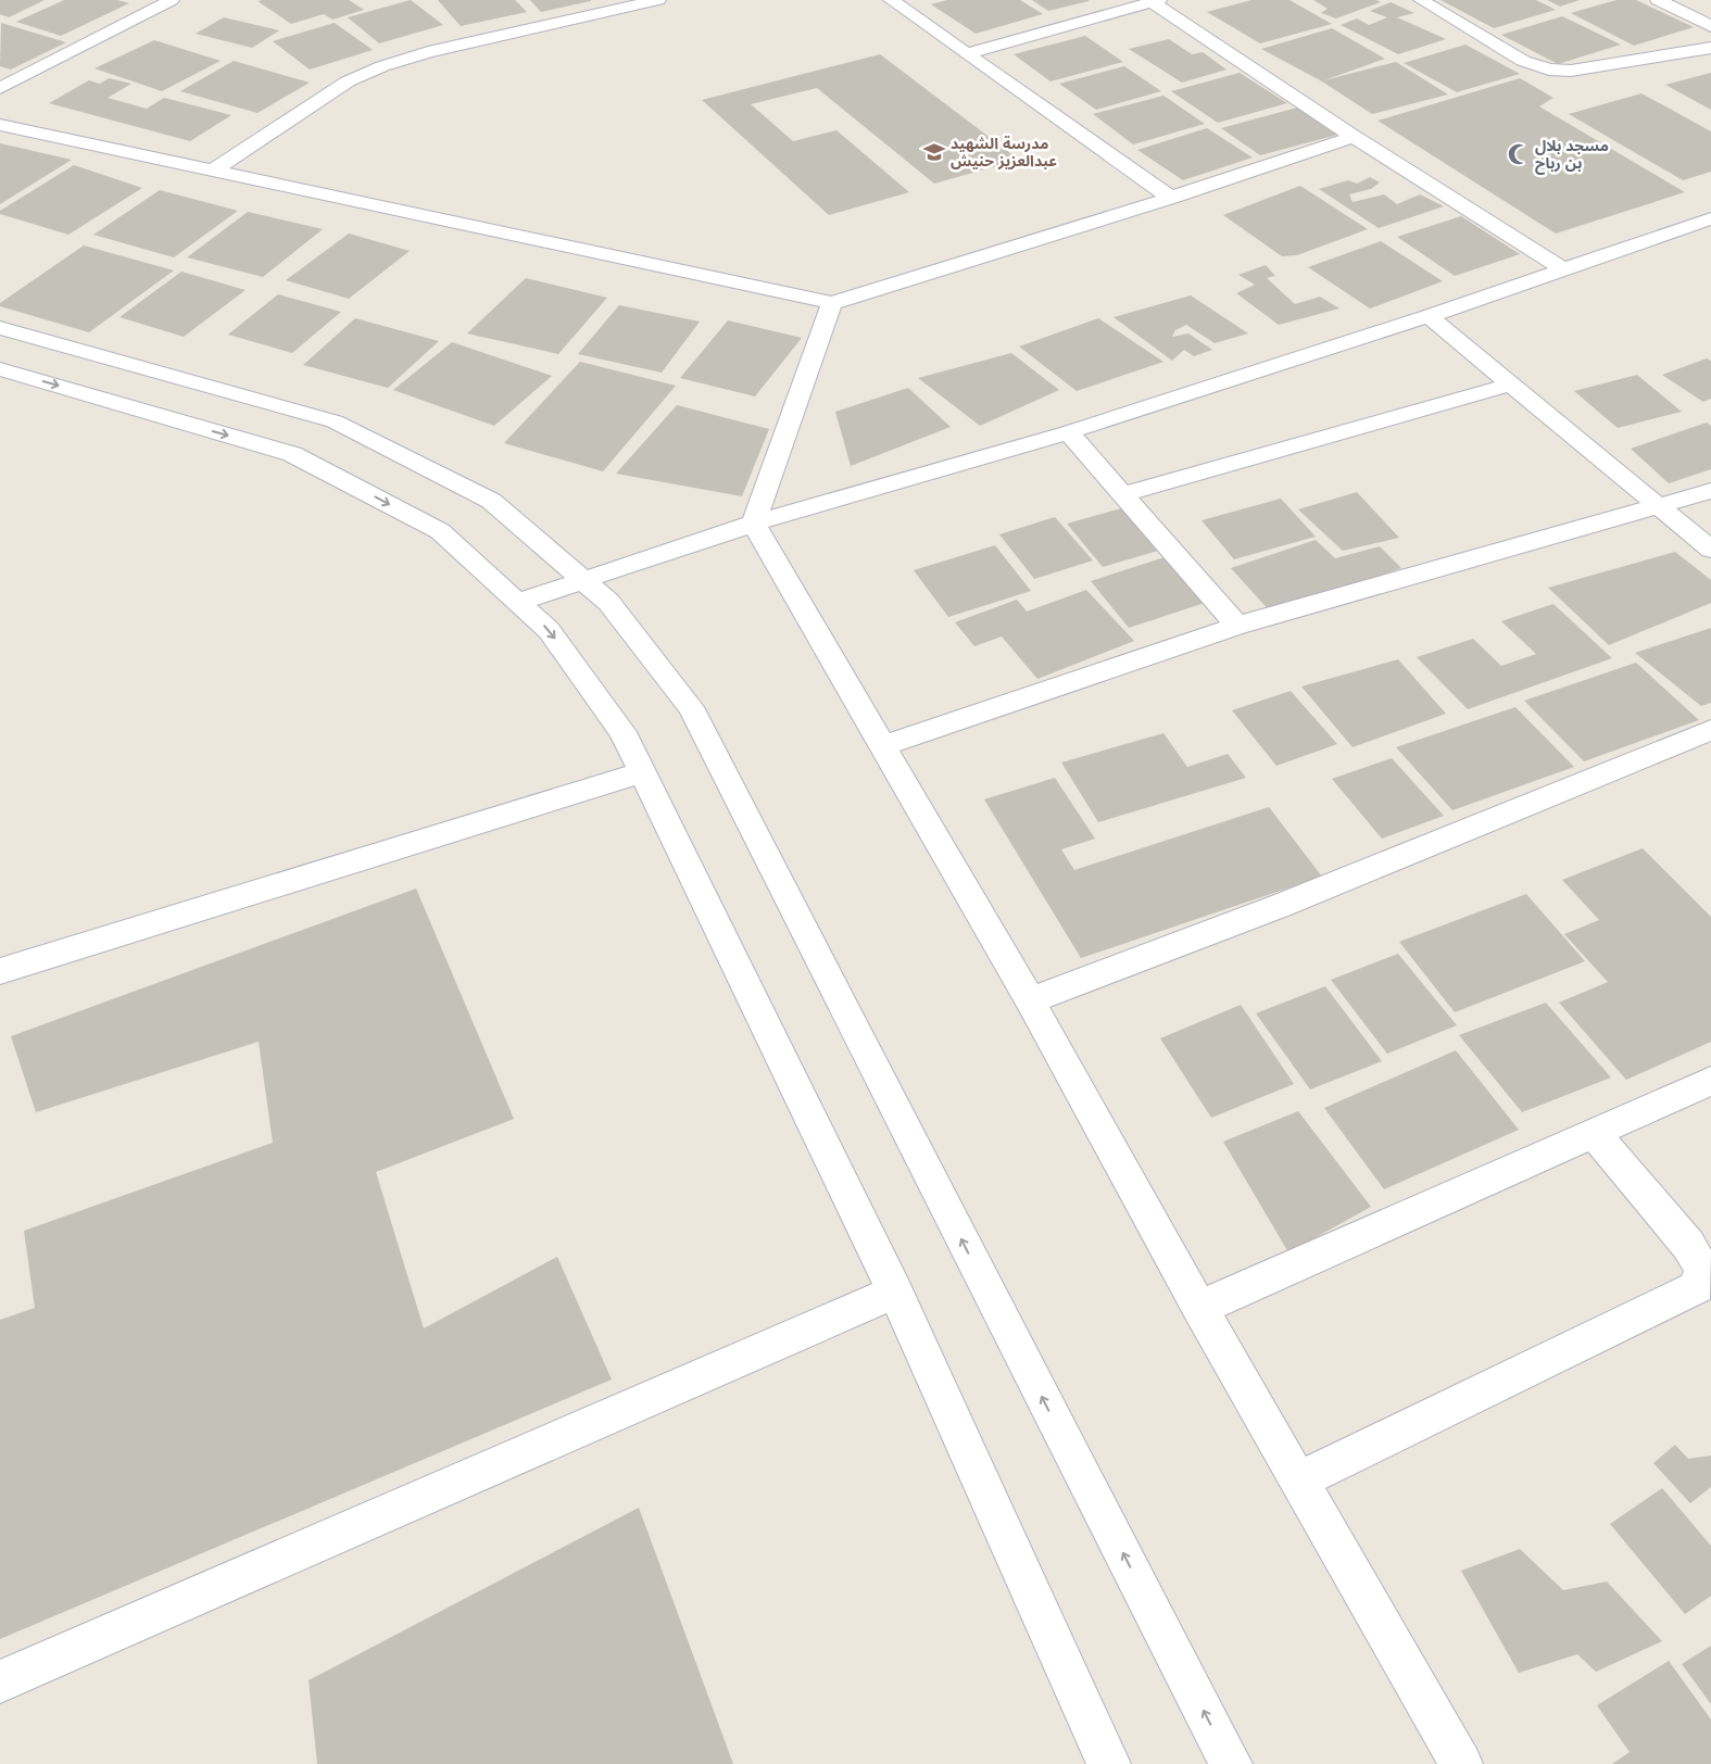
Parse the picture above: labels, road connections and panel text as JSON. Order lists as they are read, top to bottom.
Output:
{
  "places": {
    "school or university": ["مدرسة الشهيد عبدالعزيز حنيش"],
    "mosque": ["مسجد بلال بن رباح"]
  }
}
